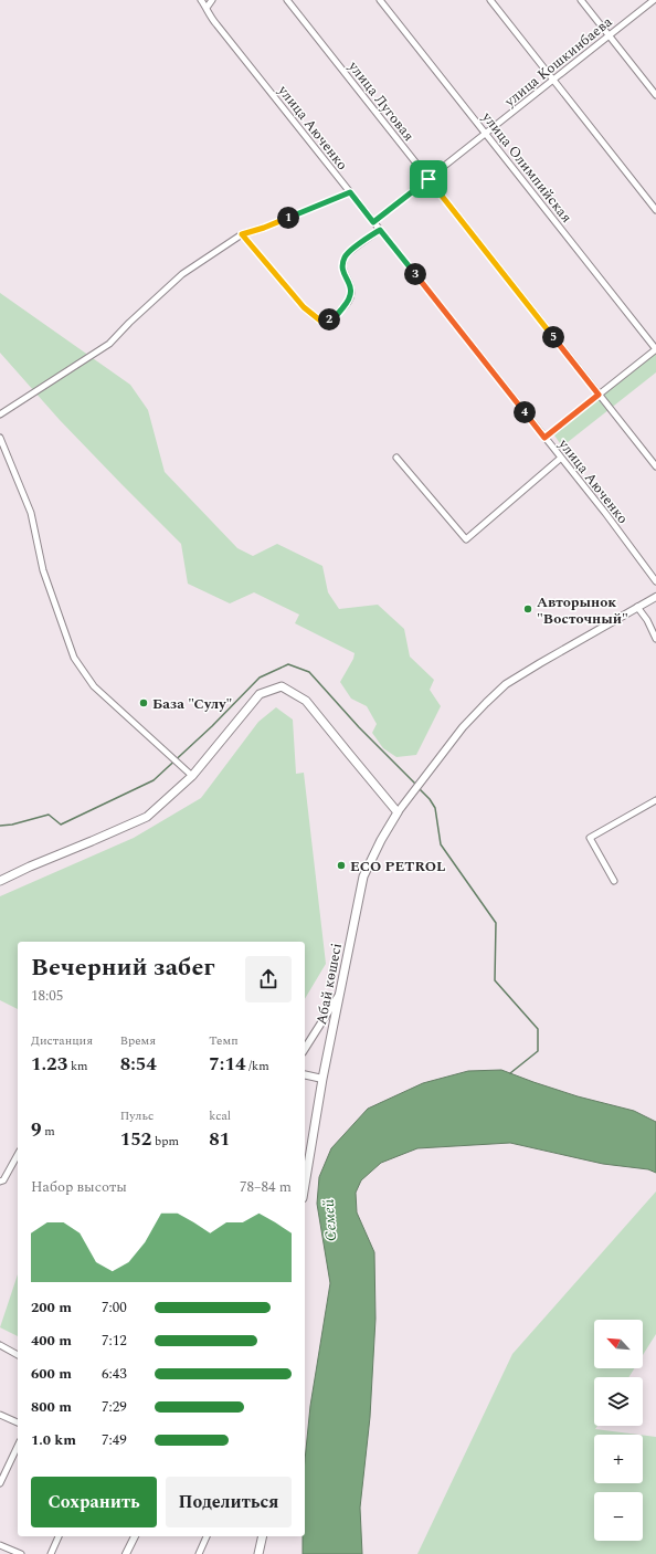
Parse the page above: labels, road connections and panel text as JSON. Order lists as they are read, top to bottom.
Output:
{
  "streets": {
    "main road": ["Абай көшесі"],
    "street": [
      "улица Кошкинбаева",
      "улица Луговая",
      "улица Аюченко",
      "улица Олимпийская"
    ]
  },
  "crossings": [
    ["улица Кошкинбаева", "улица Луговая"],
    ["улица Кошкинбаева", "улица Аюченко"],
    ["улица Кошкинбаева", "улица Олимпийская"]
  ],
  "water": ["Семей"],
  "places": ["Авторынок \"Восточный\"", "База \"Сулу\"", "ECO PETROL"],
  "north": "top left",
  "page": {
    "pins": [
      "1",
      "3",
      "2",
      "5",
      "4"
    ],
    "heading": ["Вечерний забег", "18:05"],
    "stats": [
      ["Дистанция", "1.23 km"],
      ["Время", "8:54"],
      ["Темп", "7:14 /km"],
      ["9 m"],
      ["Пульс", "152 bpm"],
      ["kcal", "81"]
    ],
    "chart": ["Набор высоты", "78–84 m"],
    "list": [
      {
        "name": "200 m",
        "note": "7:00"
      },
      {
        "name": "400 m",
        "note": "7:12"
      },
      {
        "name": "600 m",
        "note": "6:43"
      },
      {
        "name": "800 m",
        "note": "7:29"
      },
      {
        "name": "1.0 km",
        "note": "7:49"
      }
    ],
    "map_buttons": ["+", "−"],
    "buttons": ["Сохранить", "Поделиться"]
  }
}
